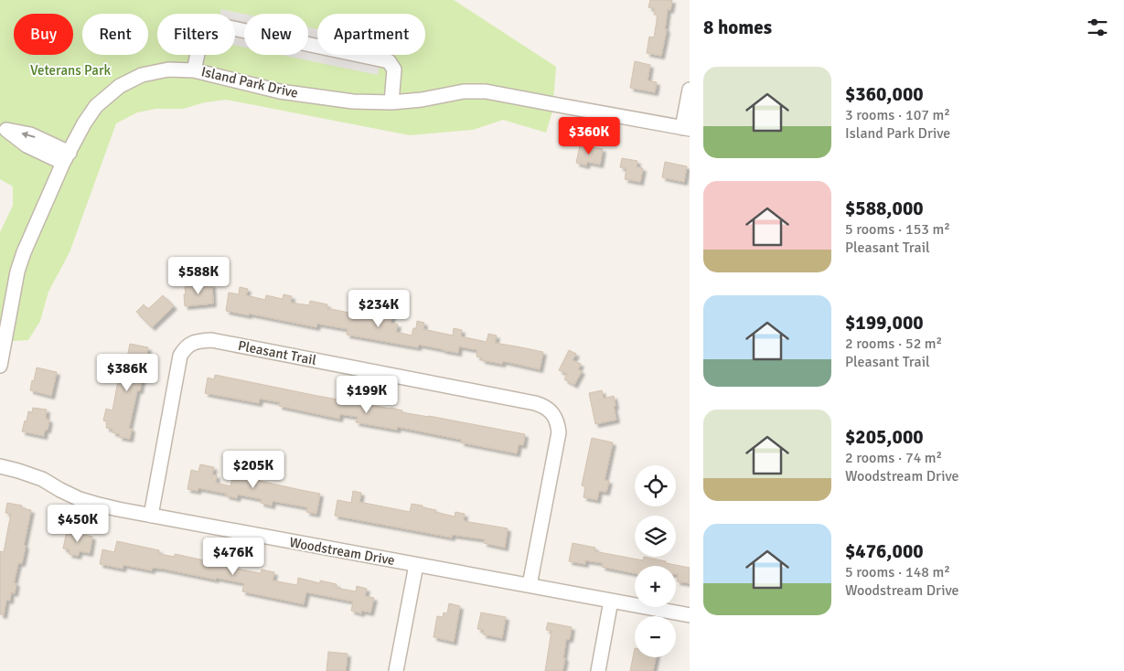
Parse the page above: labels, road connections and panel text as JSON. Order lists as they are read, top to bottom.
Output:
{
  "streets": {
    "street": ["Island Park Drive", "Pleasant Trail", "Woodstream Drive"]
  },
  "crossings": [
    ["Pleasant Trail", "Woodstream Drive"]
  ],
  "parks": ["Veterans Park"],
  "page": {
    "heading": "8 homes",
    "chip": [
      "Buy",
      "Rent",
      "Filters",
      "New",
      "Apartment"
    ],
    "list": [
      {
        "name": "$360,000",
        "note": "3 rooms · 107 m² · Island Park Drive"
      },
      {
        "name": "$588,000",
        "note": "5 rooms · 153 m² · Pleasant Trail"
      },
      {
        "name": "$199,000",
        "note": "2 rooms · 52 m² · Pleasant Trail"
      },
      {
        "name": "$205,000",
        "note": "2 rooms · 74 m² · Woodstream Drive"
      },
      {
        "name": "$476,000",
        "note": "5 rooms · 148 m² · Woodstream Drive"
      }
    ],
    "price": [
      "$360K",
      "$588K",
      "$234K",
      "$386K",
      "$199K",
      "$205K",
      "$450K",
      "$476K"
    ],
    "map_buttons": ["+", "−"]
  }
}
